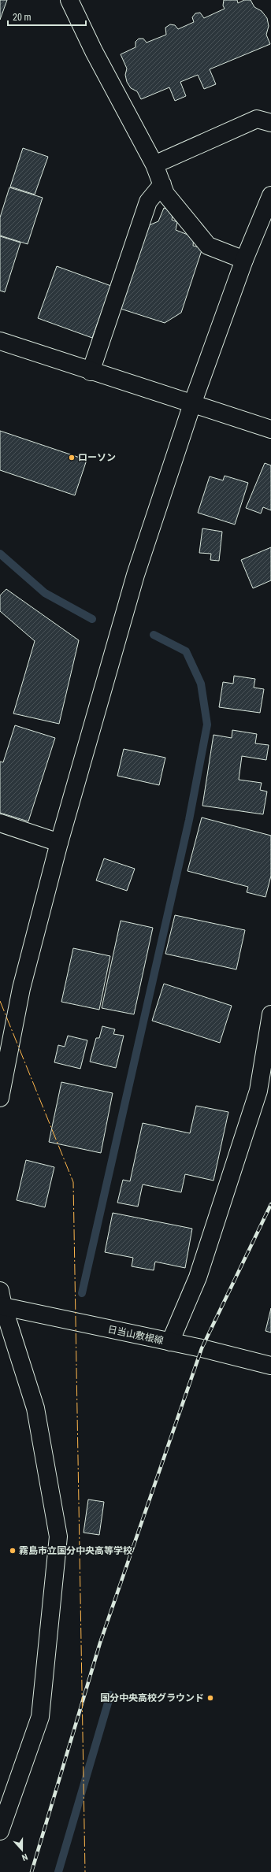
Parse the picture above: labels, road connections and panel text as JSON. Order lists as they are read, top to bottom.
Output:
{
  "streets": {
    "street": ["日当山敷根線"]
  },
  "places": ["ローソン", "霧島市立国分中央高等学校", "国分中央高校グラウンド"],
  "scale_bar": "20 m",
  "north": "bottom"
}
